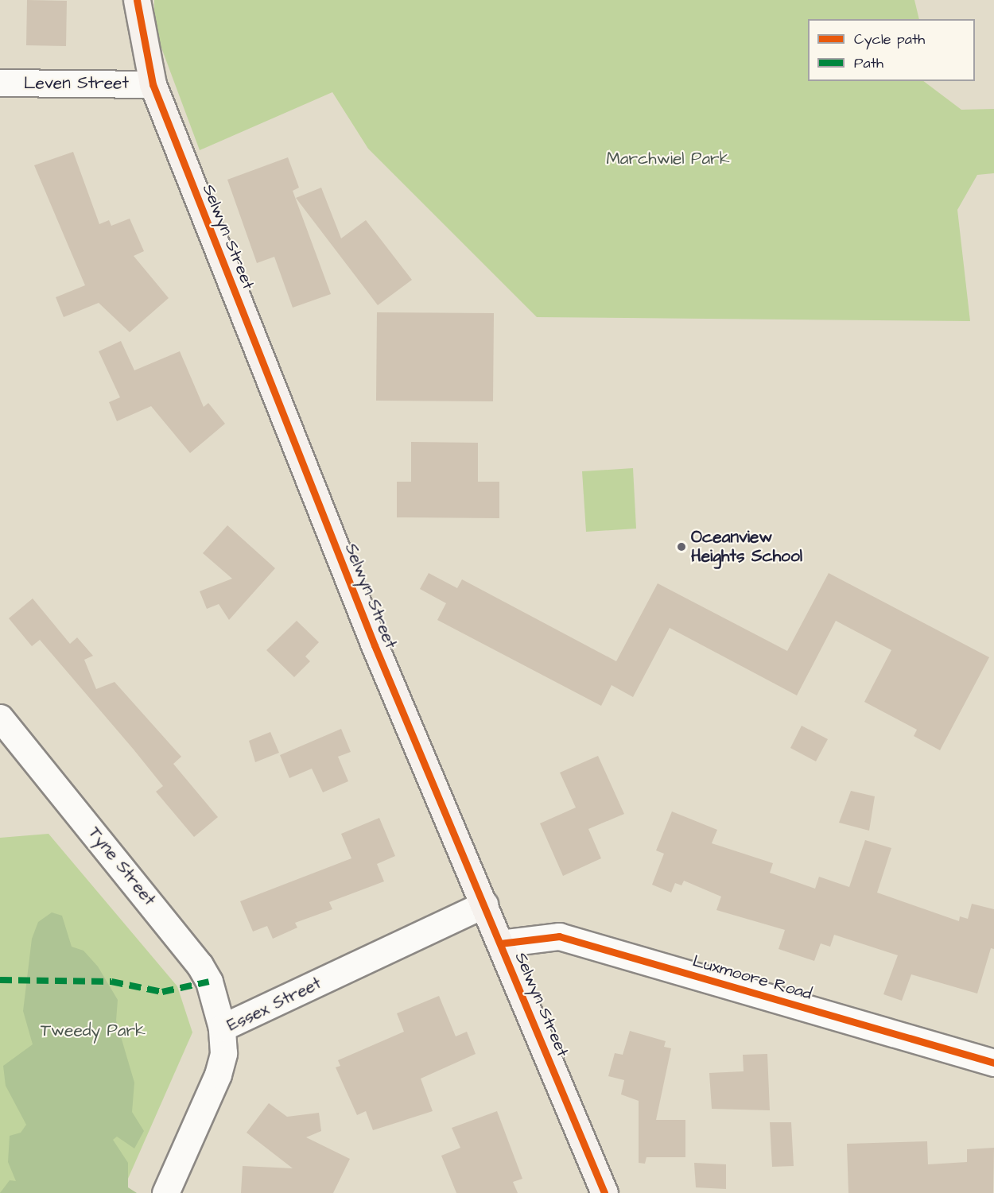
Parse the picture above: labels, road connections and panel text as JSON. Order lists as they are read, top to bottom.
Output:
{
  "streets": {
    "street": [
      "Leven Street",
      "Selwyn Street",
      "Tyne Street",
      "Luxmoore Road",
      "Essex Street"
    ]
  },
  "crossings": [
    ["Leven Street", "Selwyn Street"],
    ["Selwyn Street", "Luxmoore Road"],
    ["Selwyn Street", "Essex Street"],
    ["Tyne Street", "Essex Street"]
  ],
  "parks": ["Marchwiel Park", "Tweedy Park"],
  "places": ["Oceanview Heights School"],
  "legend": ["Cycle path", "Path"]
}
